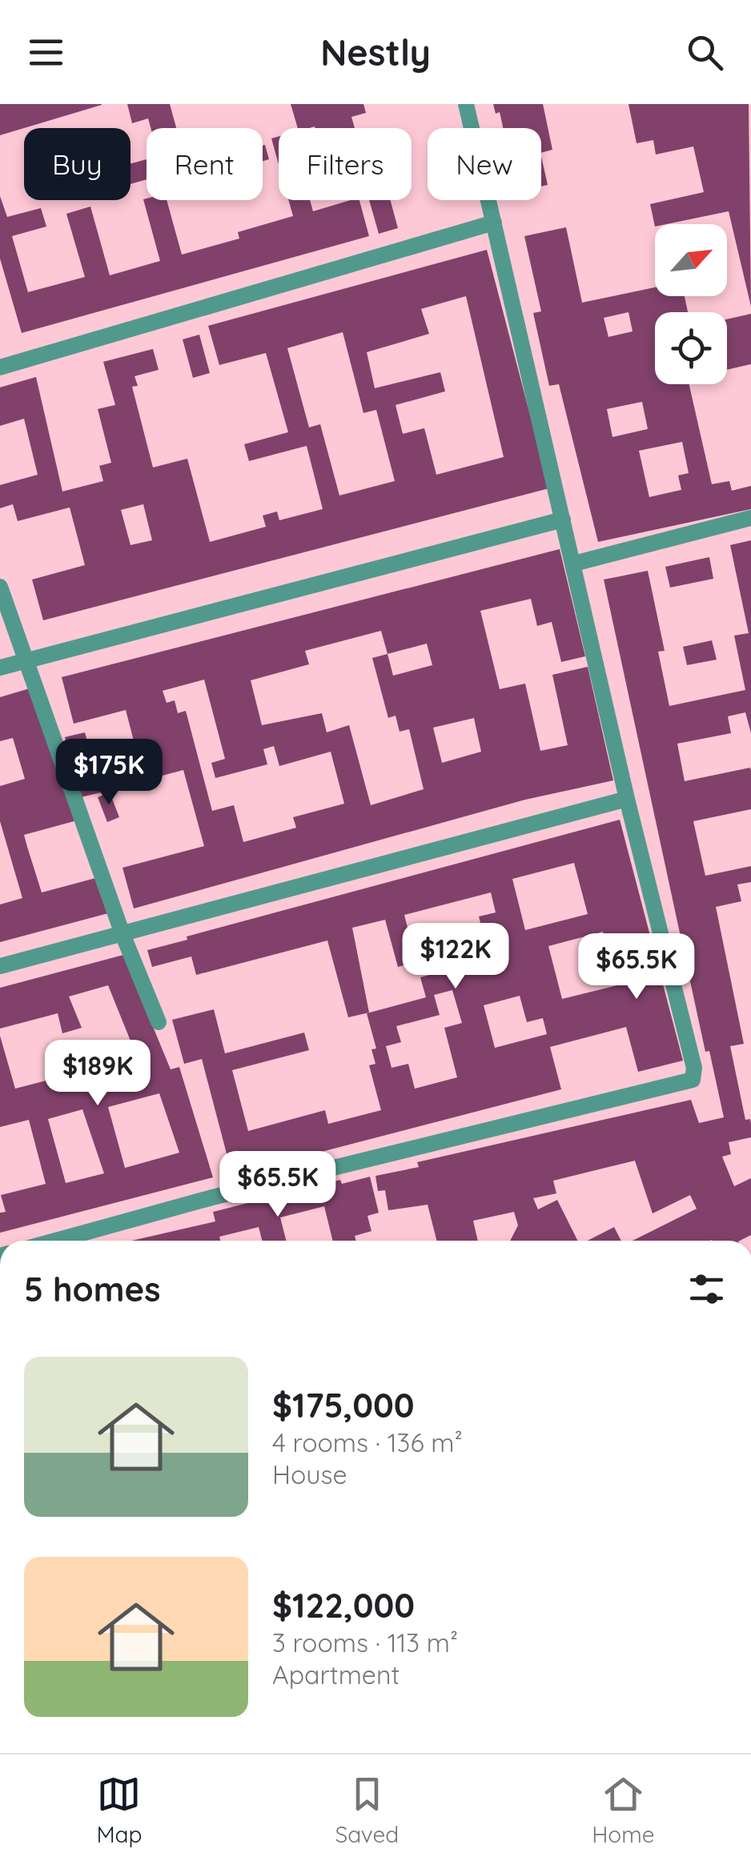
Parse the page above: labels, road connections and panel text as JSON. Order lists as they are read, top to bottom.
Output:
{
  "north": "top right",
  "page": {
    "header": "Nestly",
    "chip": [
      "Buy",
      "Rent",
      "Filters",
      "New"
    ],
    "price": [
      "$175K",
      "$122K",
      "$65.5K",
      "$189K",
      "$65.5K"
    ],
    "heading": "5 homes",
    "list": [
      {
        "name": "$175,000",
        "note": "4 rooms · 136 m² · House"
      },
      {
        "name": "$122,000",
        "note": "3 rooms · 113 m² · Apartment"
      }
    ],
    "tabs": ["Map", "Saved", "Home"]
  }
}
